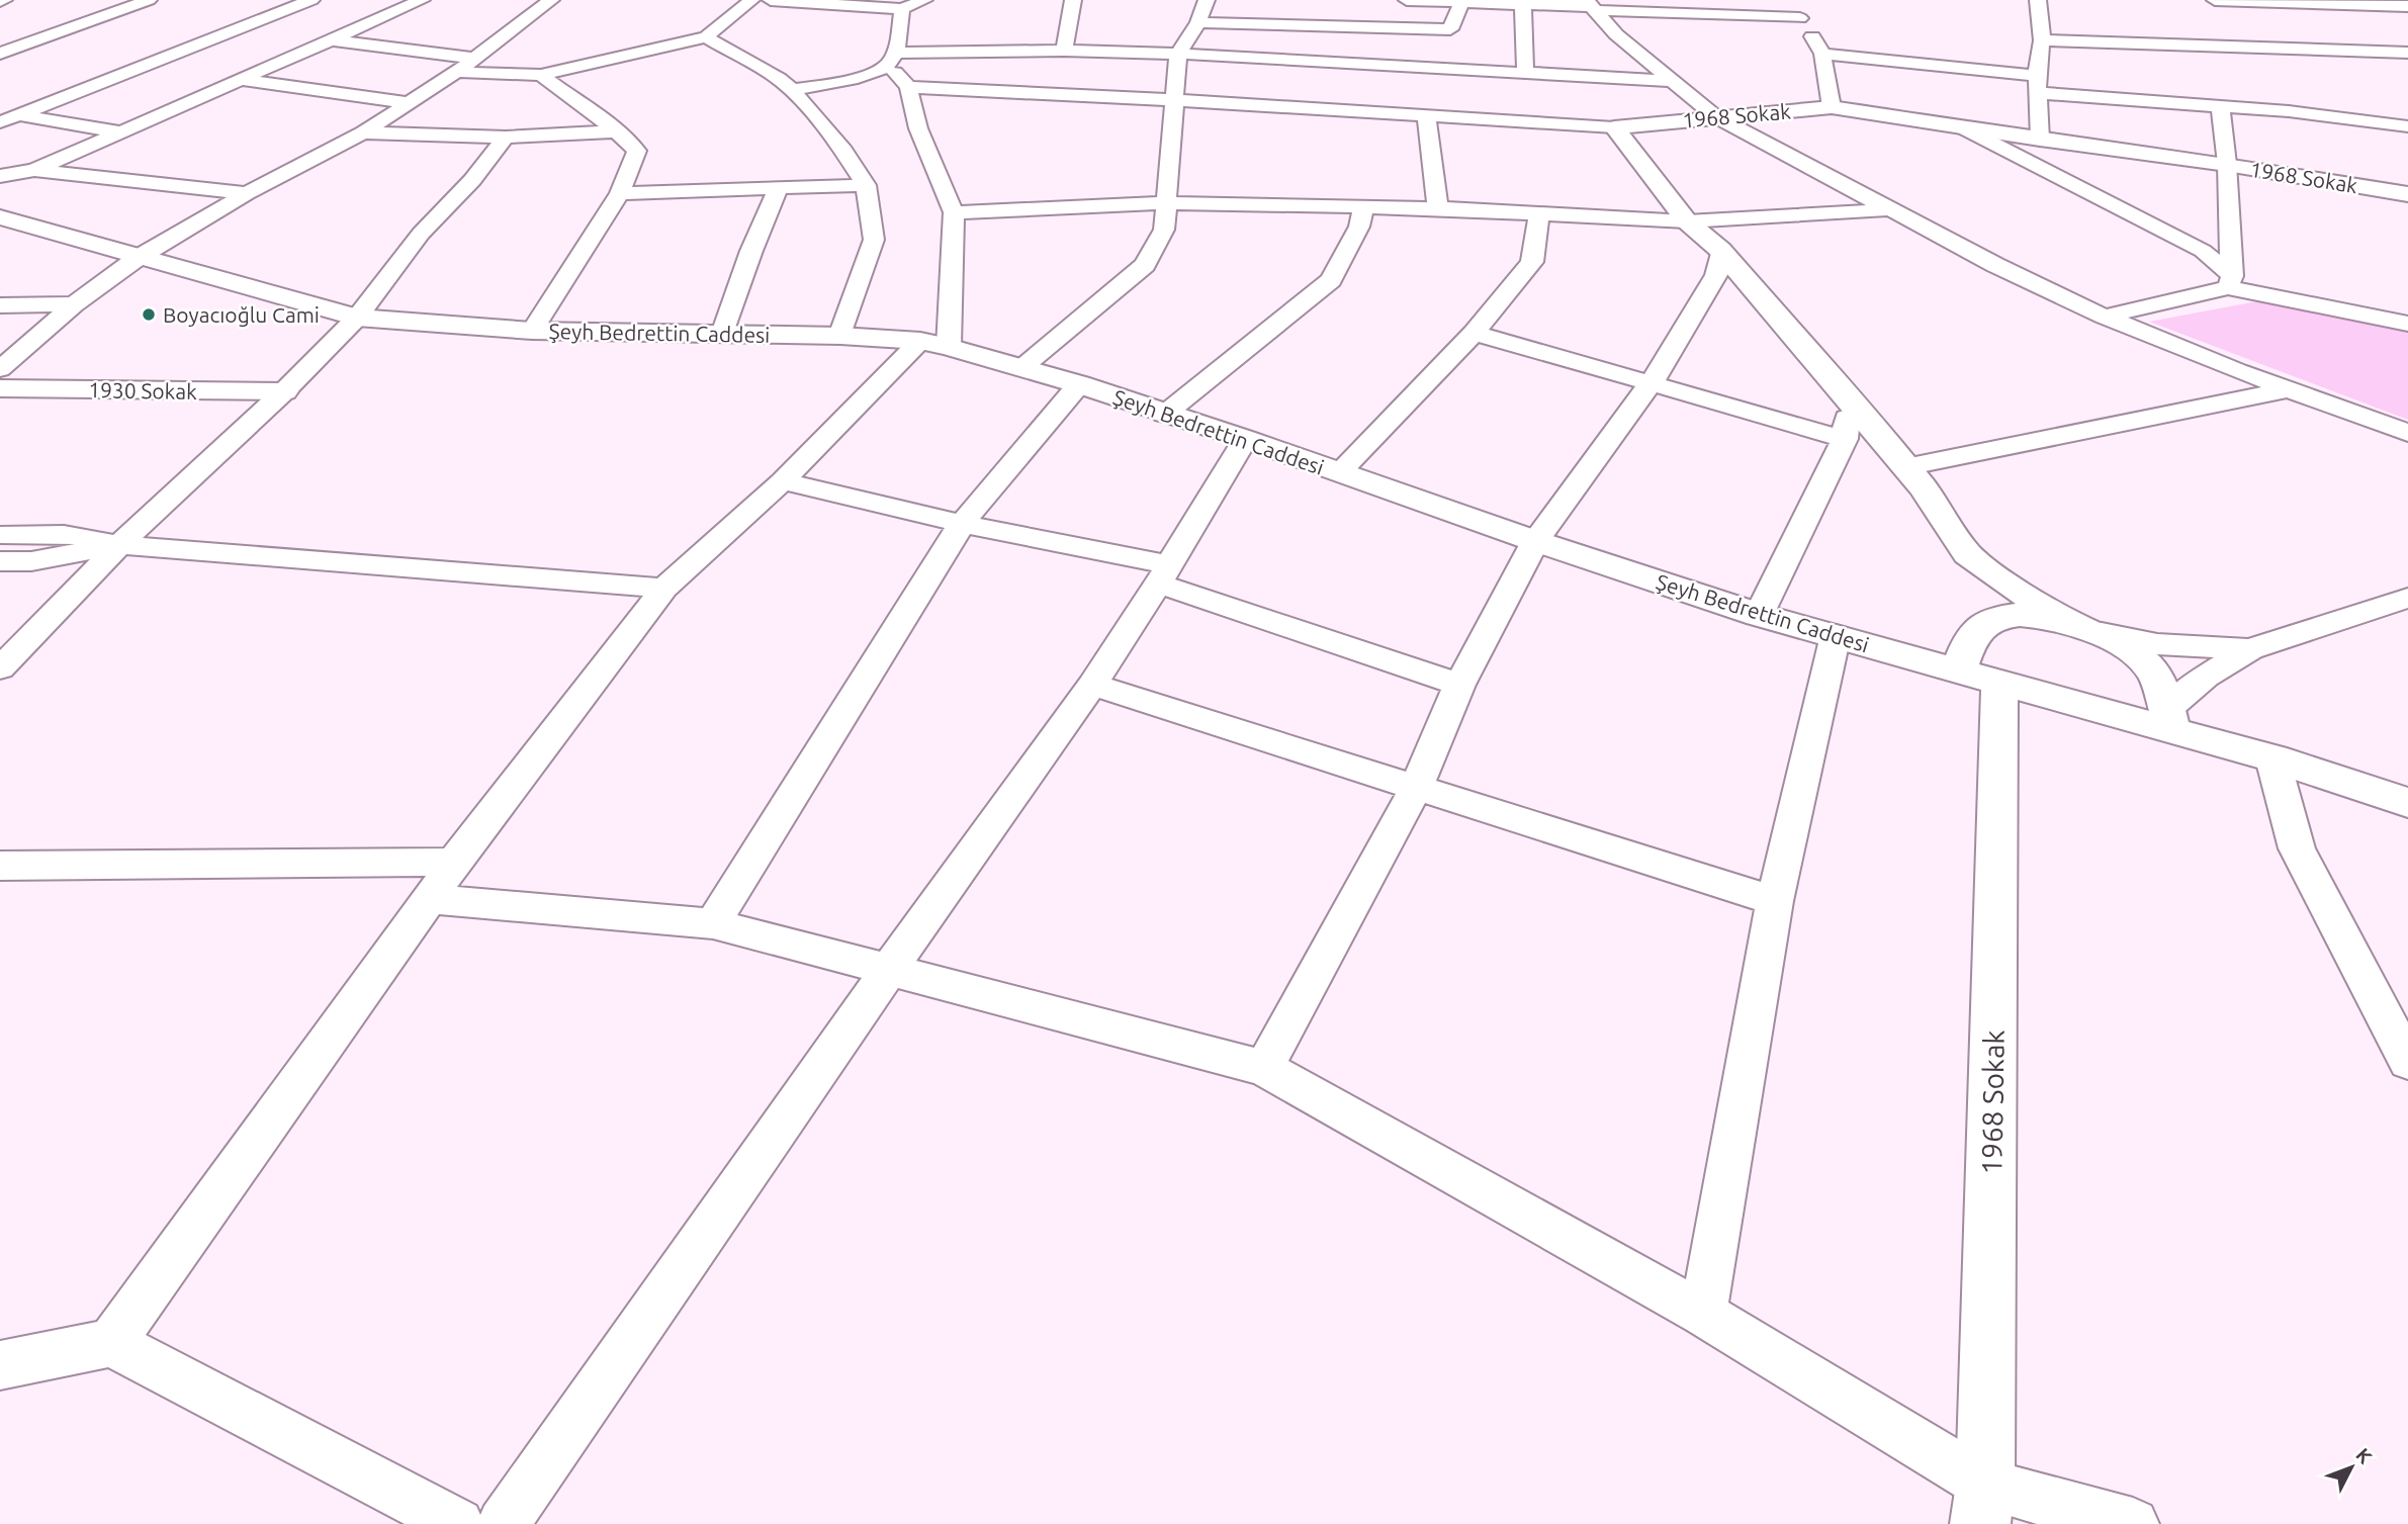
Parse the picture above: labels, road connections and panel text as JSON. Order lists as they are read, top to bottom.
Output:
{
  "streets": {
    "street": ["1968 Sokak", "Şeyh Bedrettin Caddesi", "1930 Sokak"]
  },
  "crossings": [
    ["1968 Sokak", "Şeyh Bedrettin Caddesi"]
  ],
  "places": ["Boyacıoğlu Cami"],
  "north": "top right"
}
